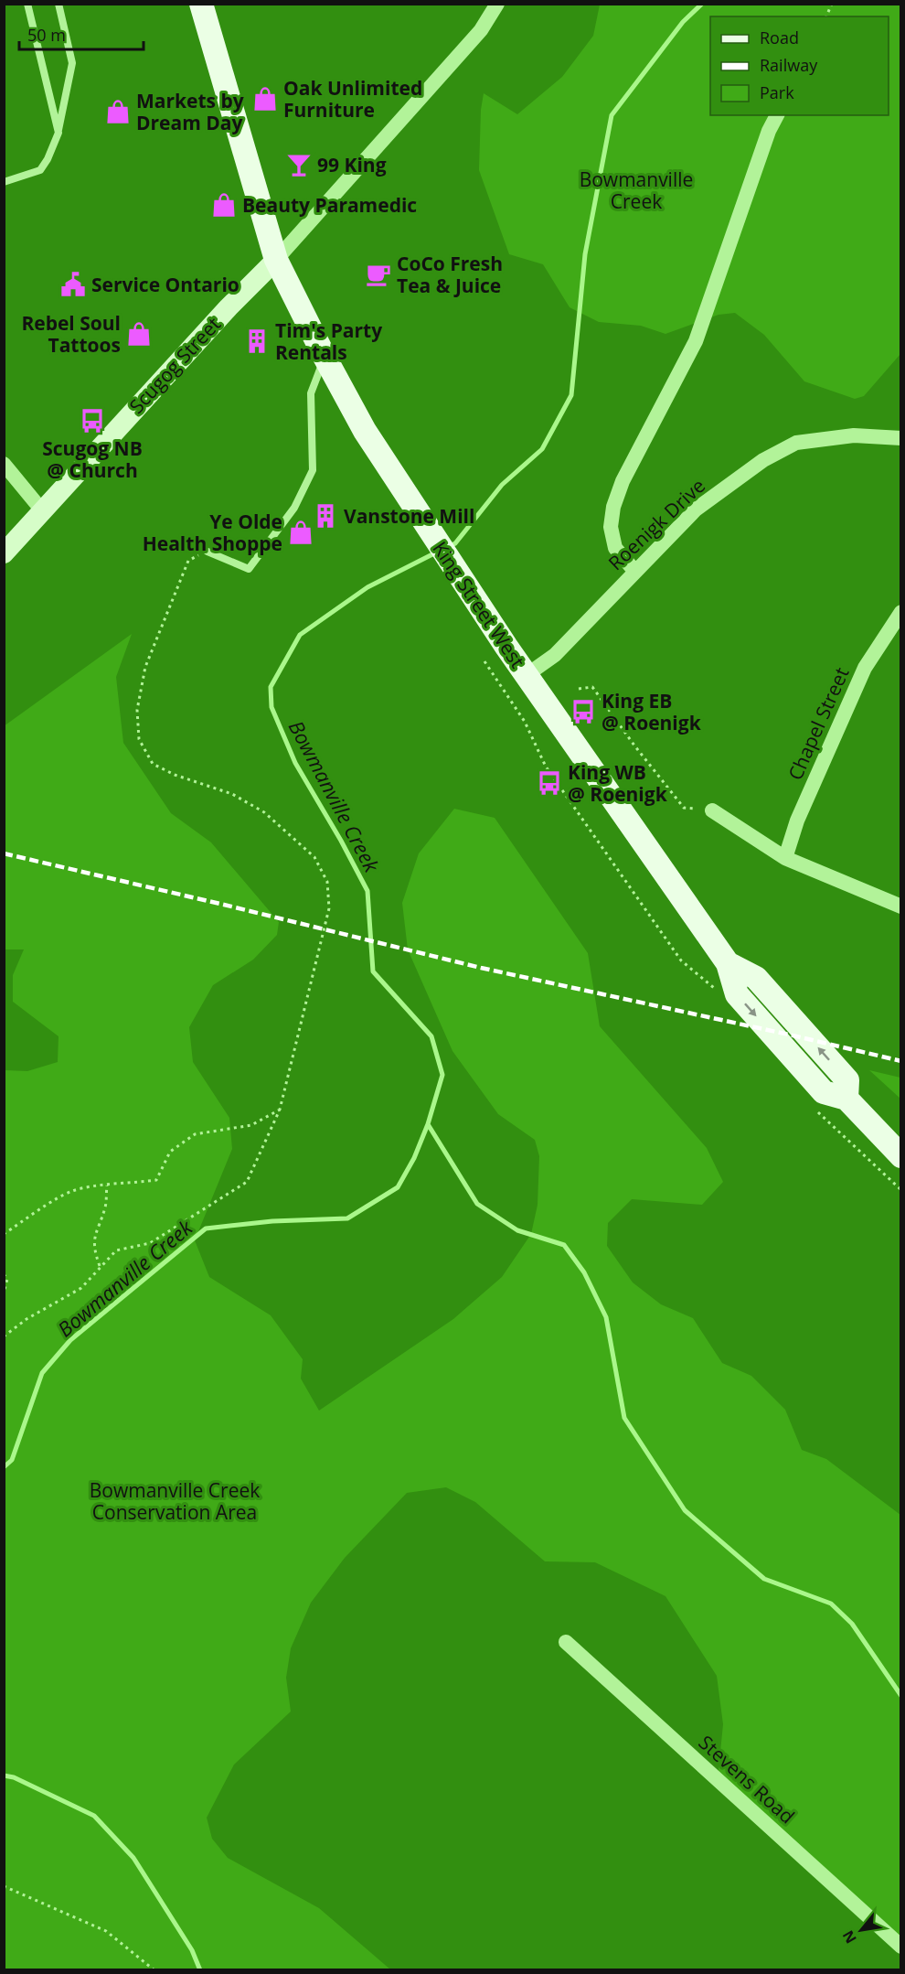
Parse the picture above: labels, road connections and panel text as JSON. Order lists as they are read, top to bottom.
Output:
{
  "streets": {
    "main road": ["King Street West"],
    "street": [
      "Scugog Street",
      "Roenigk Drive",
      "Chapel Street",
      "Stevens Road"
    ]
  },
  "crossings": [
    ["Scugog Street", "King Street West"],
    ["Roenigk Drive", "King Street West"]
  ],
  "water": ["Bowmanville Creek"],
  "parks": ["Bowmanville Creek", "Bowmanville Creek Conservation Area"],
  "places": {
    "shop": [
      "Oak Unlimited Furniture",
      "Markets by Dream Day",
      "Beauty Paramedic",
      "Rebel Soul Tattoos",
      "Ye Olde Health Shoppe"
    ],
    "bar": ["99 King"],
    "cafe": ["CoCo Fresh Tea & Juice"],
    "public building": ["Service Ontario"],
    "building": ["Tim's Party Rentals", "Vanstone Mill"],
    "bus stop": ["Scugog NB @ Church", "King EB @ Roenigk", "King WB @ Roenigk"]
  },
  "legend": ["Road", "Railway", "Park"],
  "scale_bar": "50 m",
  "north": "bottom left"
}
